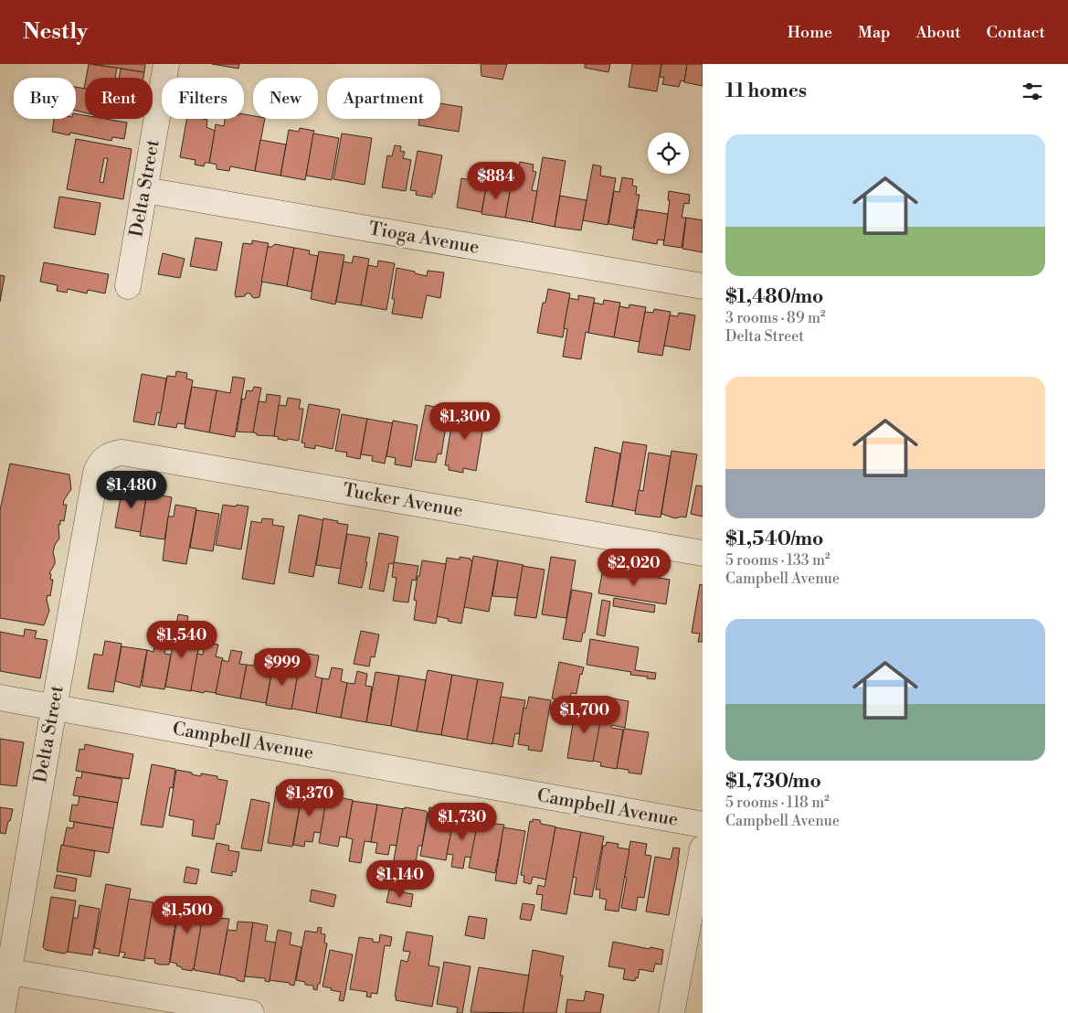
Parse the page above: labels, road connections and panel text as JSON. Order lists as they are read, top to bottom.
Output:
{
  "streets": {
    "street": [
      "Delta Street",
      "Tioga Avenue",
      "Tucker Avenue",
      "Campbell Avenue"
    ]
  },
  "crossings": [
    ["Delta Street", "Tioga Avenue"],
    ["Delta Street", "Tucker Avenue"],
    ["Delta Street", "Campbell Avenue"]
  ],
  "page": {
    "header": "Nestly",
    "nav": [
      "Home",
      "Map",
      "About",
      "Contact"
    ],
    "heading": "11 homes",
    "chip": [
      "Buy",
      "Rent",
      "Filters",
      "New",
      "Apartment"
    ],
    "list": [
      {
        "name": "$1,480/mo",
        "note": "3 rooms · 89 m² · Delta Street"
      },
      {
        "name": "$1,540/mo",
        "note": "5 rooms · 133 m² · Campbell Avenue"
      },
      {
        "name": "$1,730/mo",
        "note": "5 rooms · 118 m² · Campbell Avenue"
      }
    ],
    "price": [
      "$884",
      "$1,300",
      "$1,480",
      "$2,020",
      "$1,540",
      "$999",
      "$1,700",
      "$1,370",
      "$1,730",
      "$1,140",
      "$1,500"
    ]
  }
}
